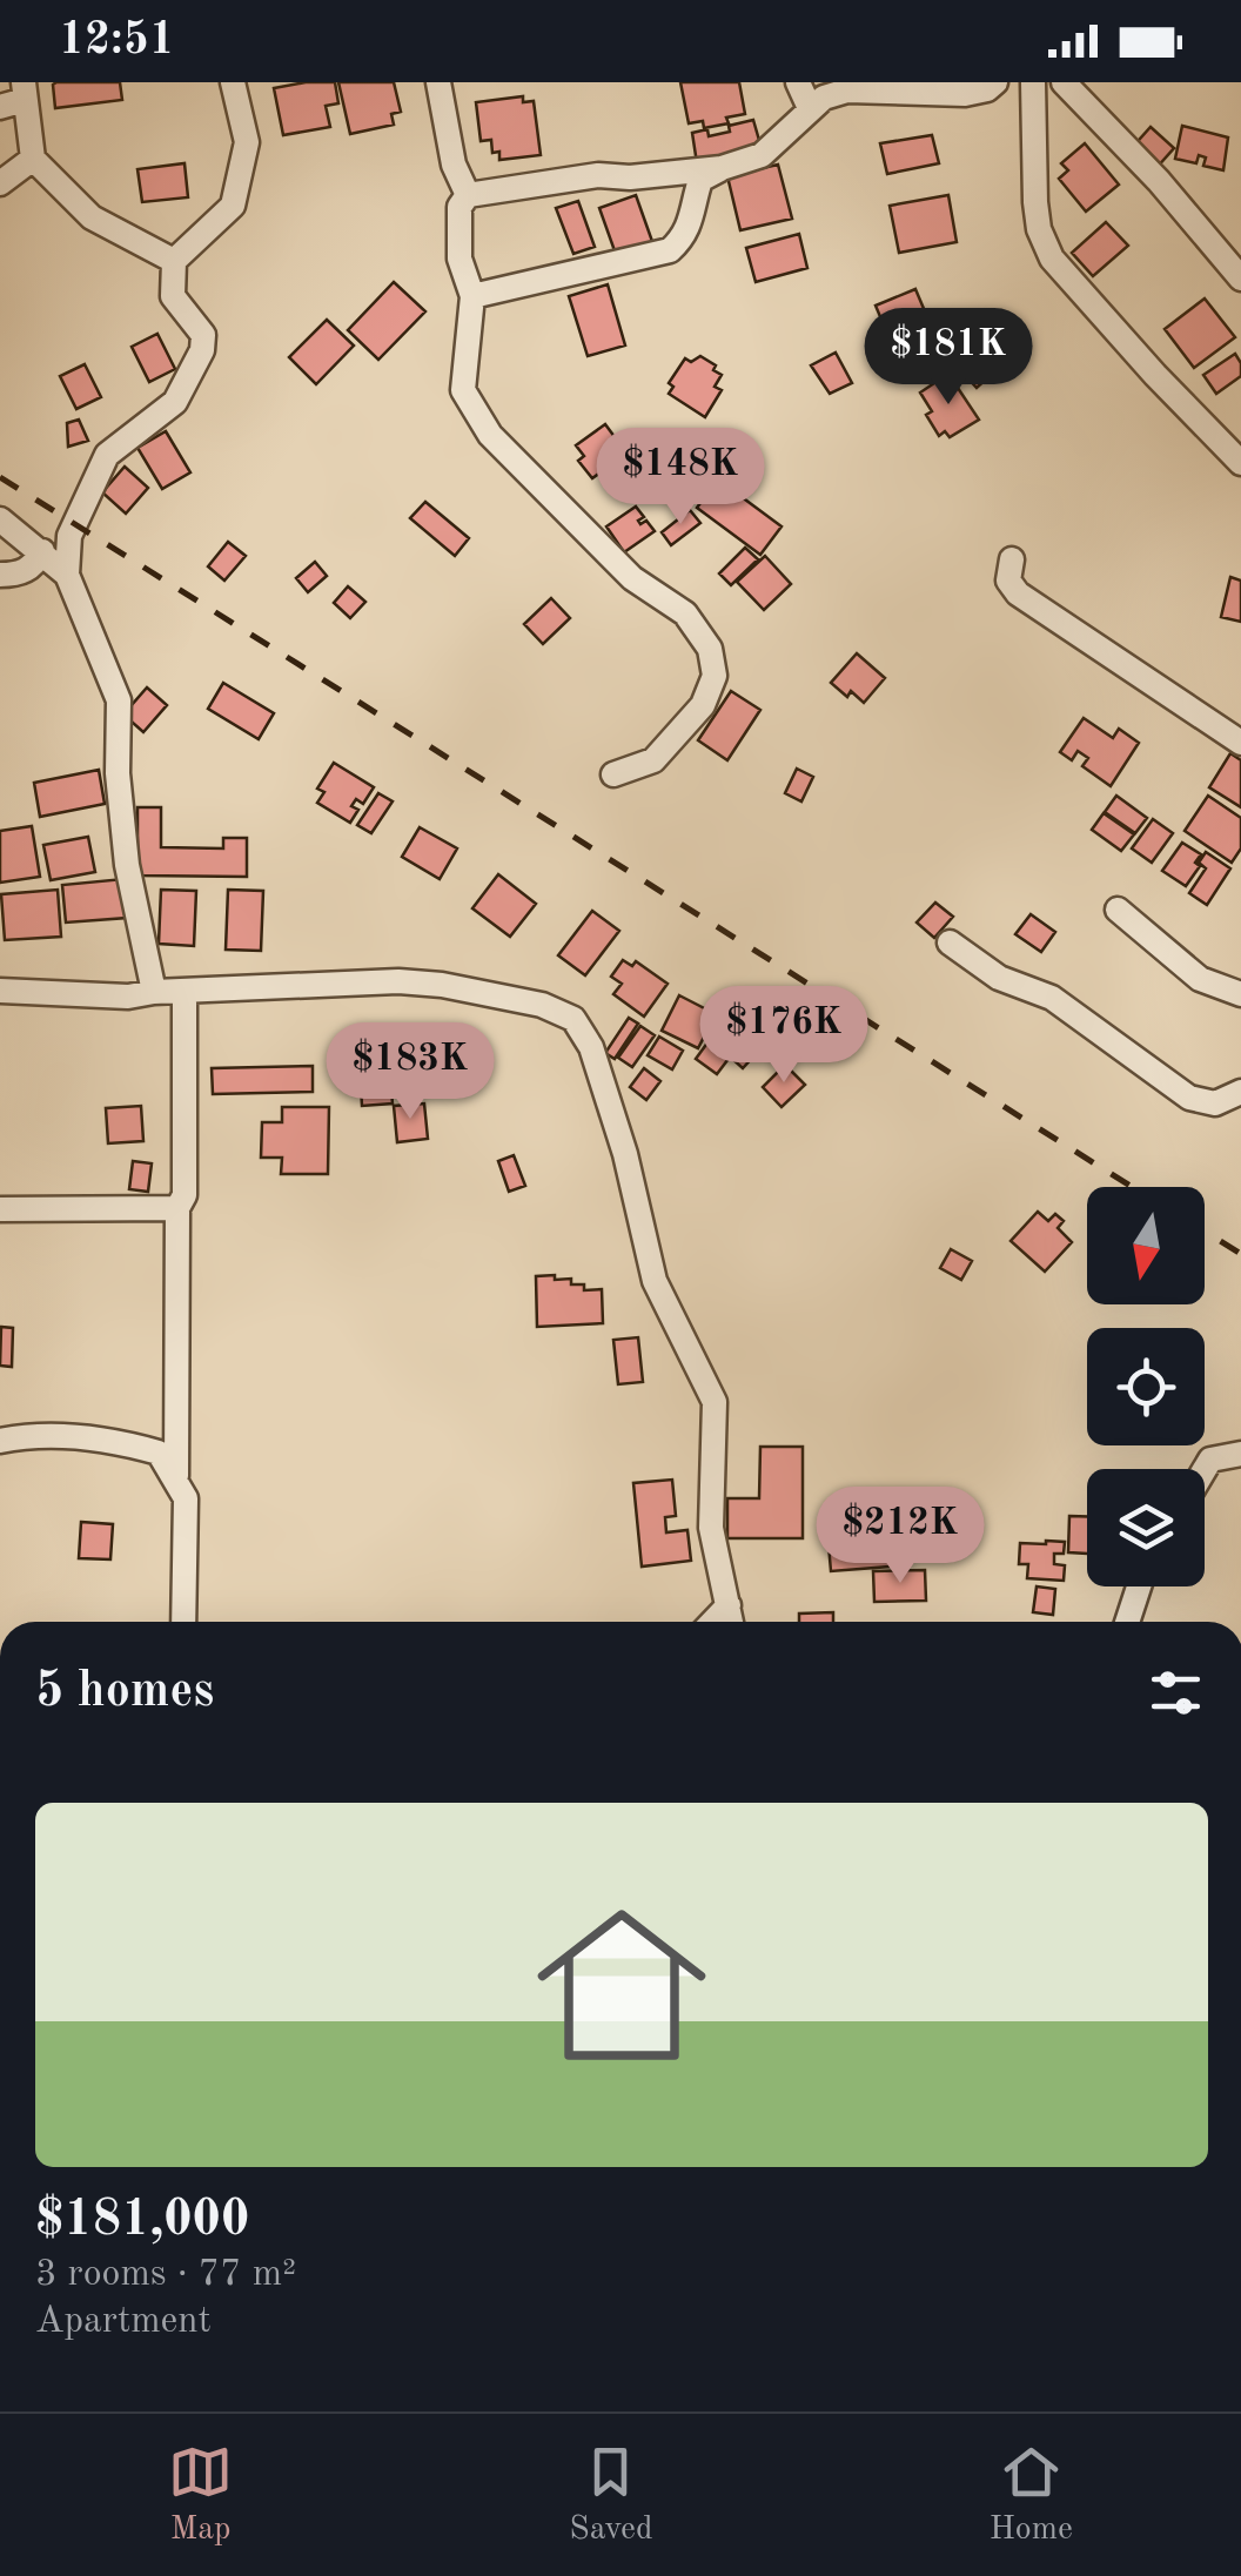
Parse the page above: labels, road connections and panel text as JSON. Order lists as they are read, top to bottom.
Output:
{
  "north": "bottom",
  "page": {
    "status": "12:51",
    "price": [
      "$181K",
      "$148K",
      "$176K",
      "$183K",
      "$212K"
    ],
    "heading": "5 homes",
    "list": [
      {
        "name": "$181,000",
        "note": "3 rooms · 77 m² · Apartment"
      }
    ],
    "tabs": ["Map", "Saved", "Home"]
  }
}
